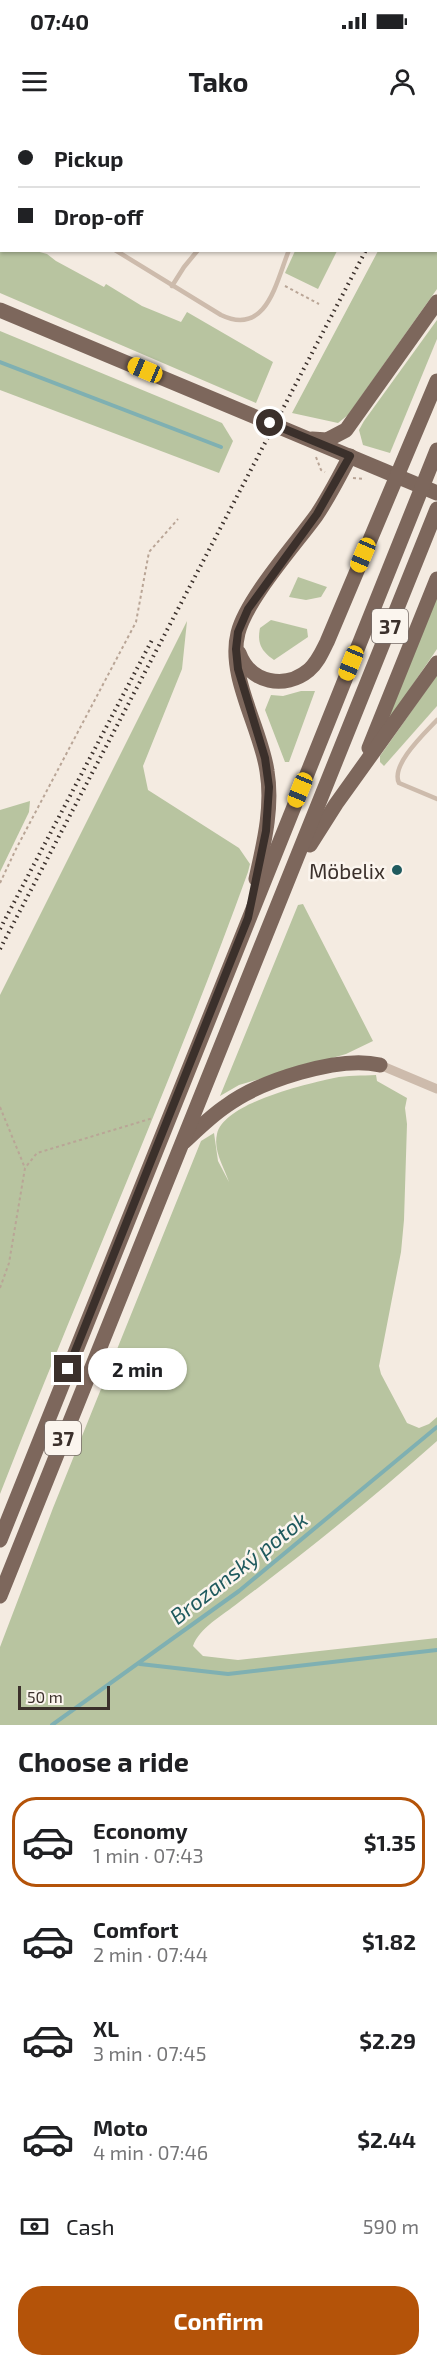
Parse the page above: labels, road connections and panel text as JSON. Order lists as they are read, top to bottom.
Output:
{
  "streets": {
    "main road": ["37"]
  },
  "water": ["Brozanský potok"],
  "places": ["Möbelix"],
  "scale_bar": "50 m",
  "page": {
    "status": "07:40",
    "header": "Tako",
    "banner": ["Pickup", "Drop-off"],
    "bubble": "2 min",
    "scale": "50 m",
    "heading": "Choose a ride",
    "list": [
      {
        "name": "Economy",
        "note": "1 min · 07:43",
        "value": "$1.35"
      },
      {
        "name": "Comfort",
        "note": "2 min · 07:44",
        "value": "$1.82"
      },
      {
        "name": "XL",
        "note": "3 min · 07:45",
        "value": "$2.29"
      },
      {
        "name": "Moto",
        "note": "4 min · 07:46",
        "value": "$2.44"
      }
    ],
    "pay": ["Cash", "590 m"],
    "buttons": "Confirm"
  }
}
